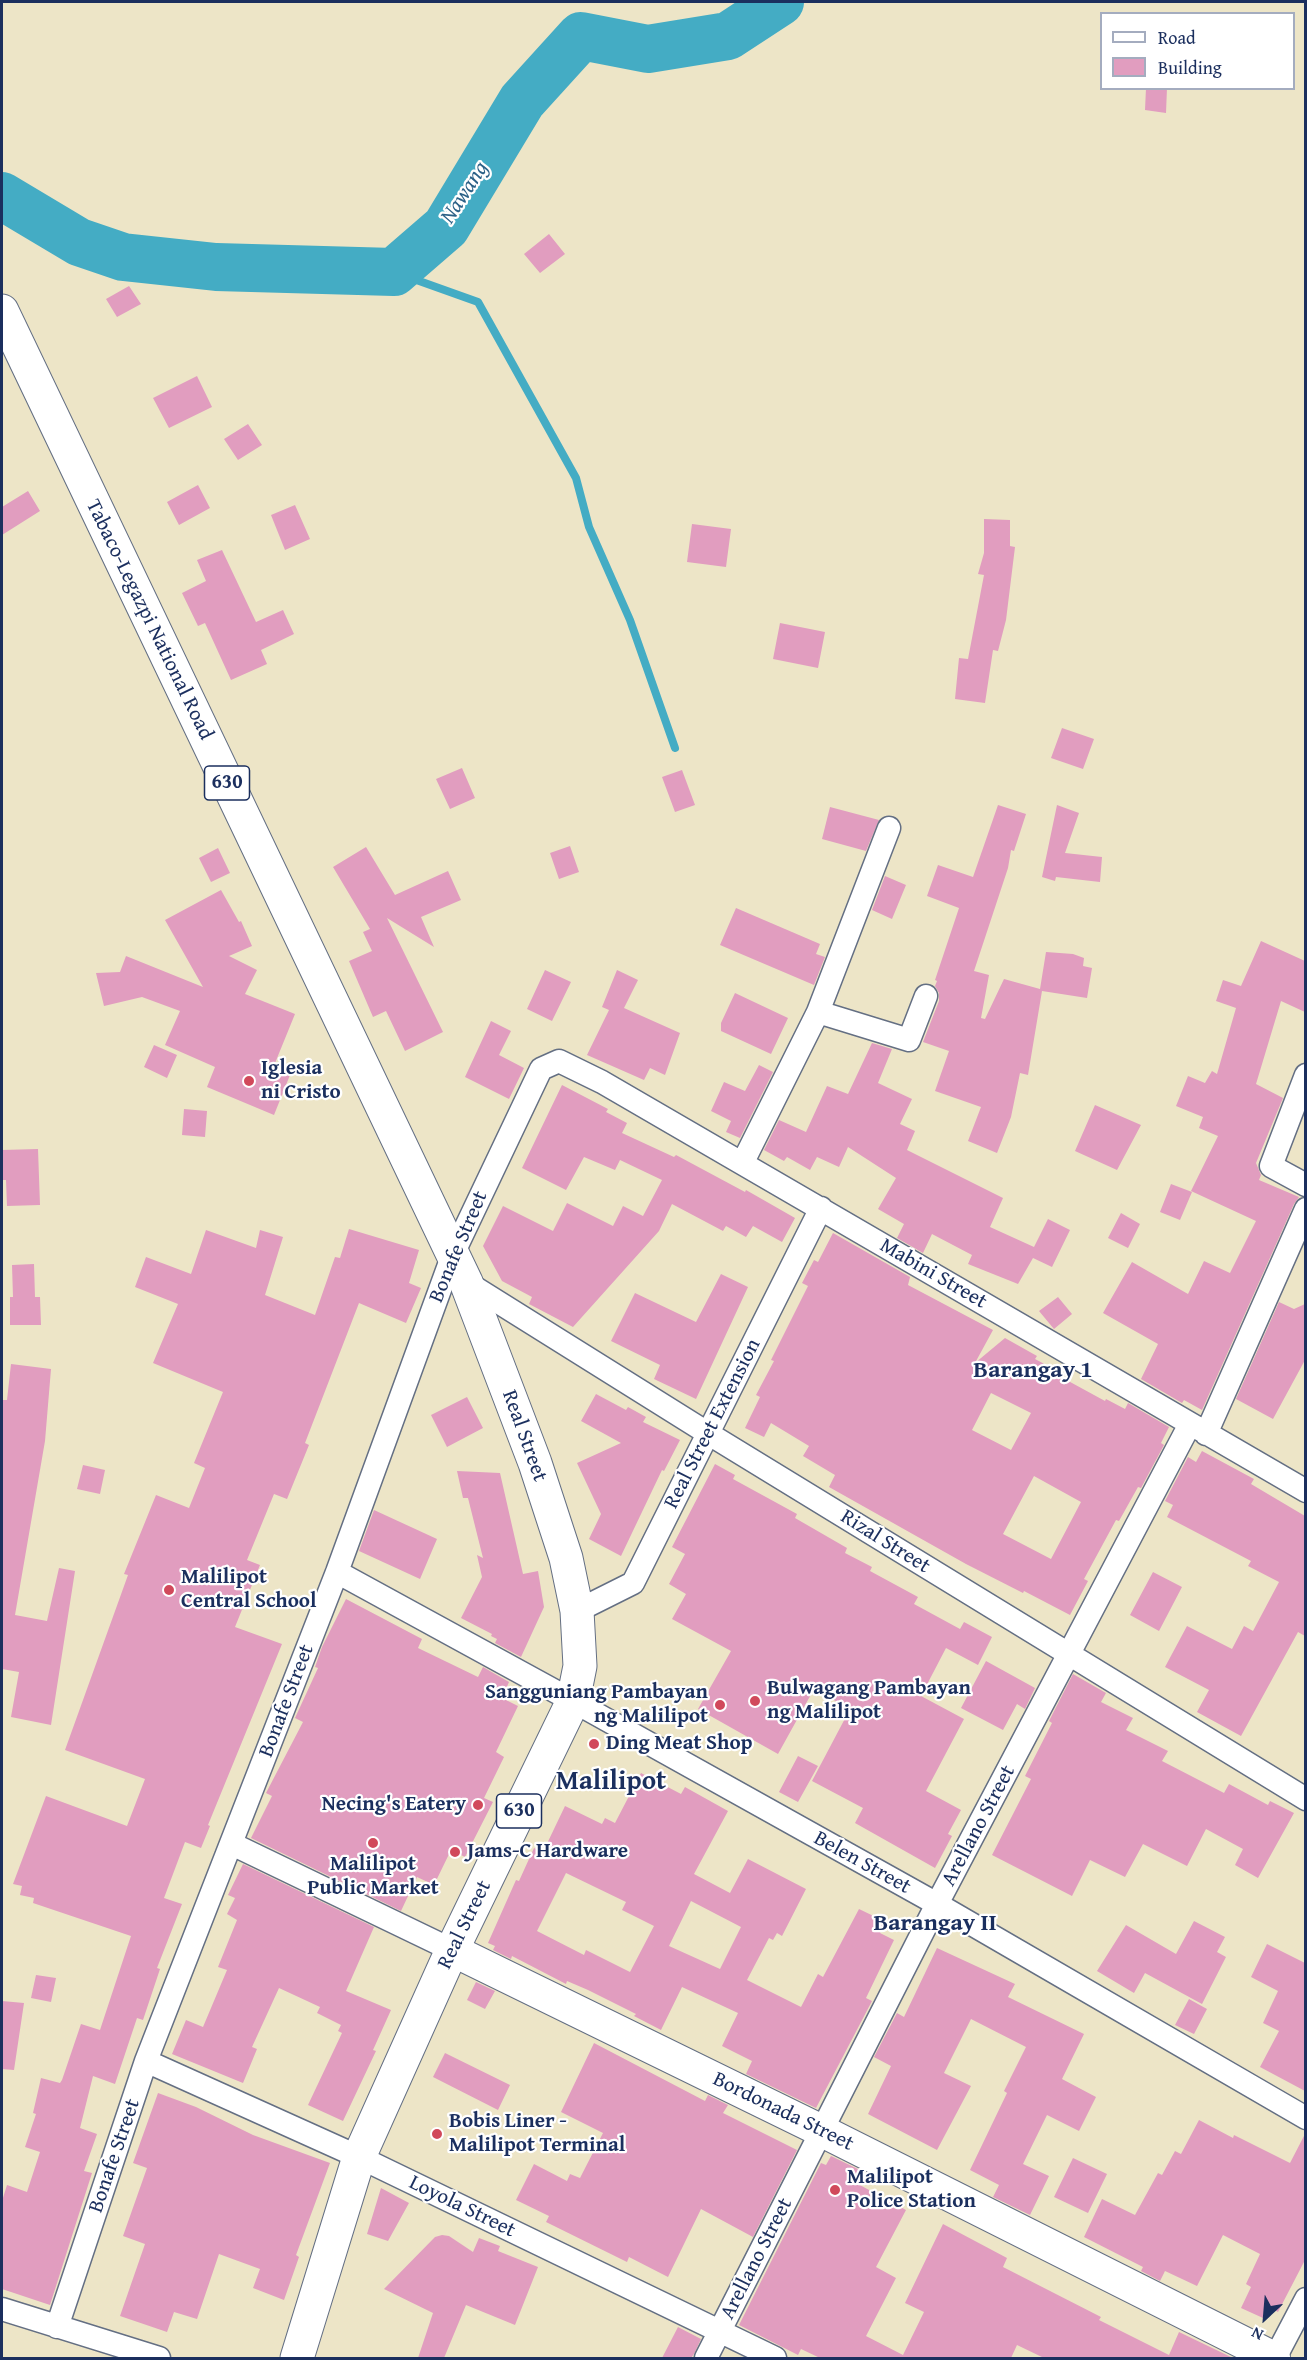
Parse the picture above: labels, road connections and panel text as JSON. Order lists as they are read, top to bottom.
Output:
{
  "streets": {
    "main road": ["Tabaco-Legazpi National Road", "630", "Real Street"],
    "street": [
      "Bonafe Street",
      "Mabini Street",
      "Real Street Extension",
      "Rizal Street",
      "Arellano Street",
      "Belen Street",
      "Bordonada Street",
      "Loyola Street"
    ]
  },
  "crossings": [
    ["Tabaco-Legazpi National Road", "Bonafe Street"],
    ["Tabaco-Legazpi National Road", "Real Street"],
    ["Tabaco-Legazpi National Road", "Rizal Street"],
    ["Bonafe Street", "Mabini Street"],
    ["Bonafe Street", "Real Street"],
    ["Bonafe Street", "Rizal Street"],
    ["Bonafe Street", "Belen Street"],
    ["Bonafe Street", "Loyola Street"],
    ["Mabini Street", "Real Street Extension"],
    ["Mabini Street", "Arellano Street"],
    ["Real Street Extension", "Real Street"],
    ["Real Street Extension", "Rizal Street"],
    ["Real Street", "Rizal Street"],
    ["Real Street", "Belen Street"],
    ["Real Street", "Bordonada Street"],
    ["Real Street", "Loyola Street"],
    ["Rizal Street", "Arellano Street"],
    ["Arellano Street", "Belen Street"],
    ["Arellano Street", "Bordonada Street"],
    ["Arellano Street", "Loyola Street"]
  ],
  "districts": ["Barangay 1", "Malilipot", "Barangay Ⅱ"],
  "water": ["Nawang"],
  "places": [
    "Iglesia ni Cristo",
    "Malilipot Central School",
    "Bulwagang Pambayan ng Malilipot",
    "Sangguniang Pambayan ng Malilipot",
    "Ding Meat Shop",
    "Necing's Eatery",
    "Malilipot Public Market",
    "Jams-C Hardware",
    "Bobis Liner - Malilipot Terminal",
    "Malilipot Police Station"
  ],
  "legend": ["Road", "Building"],
  "north": "bottom left"
}
